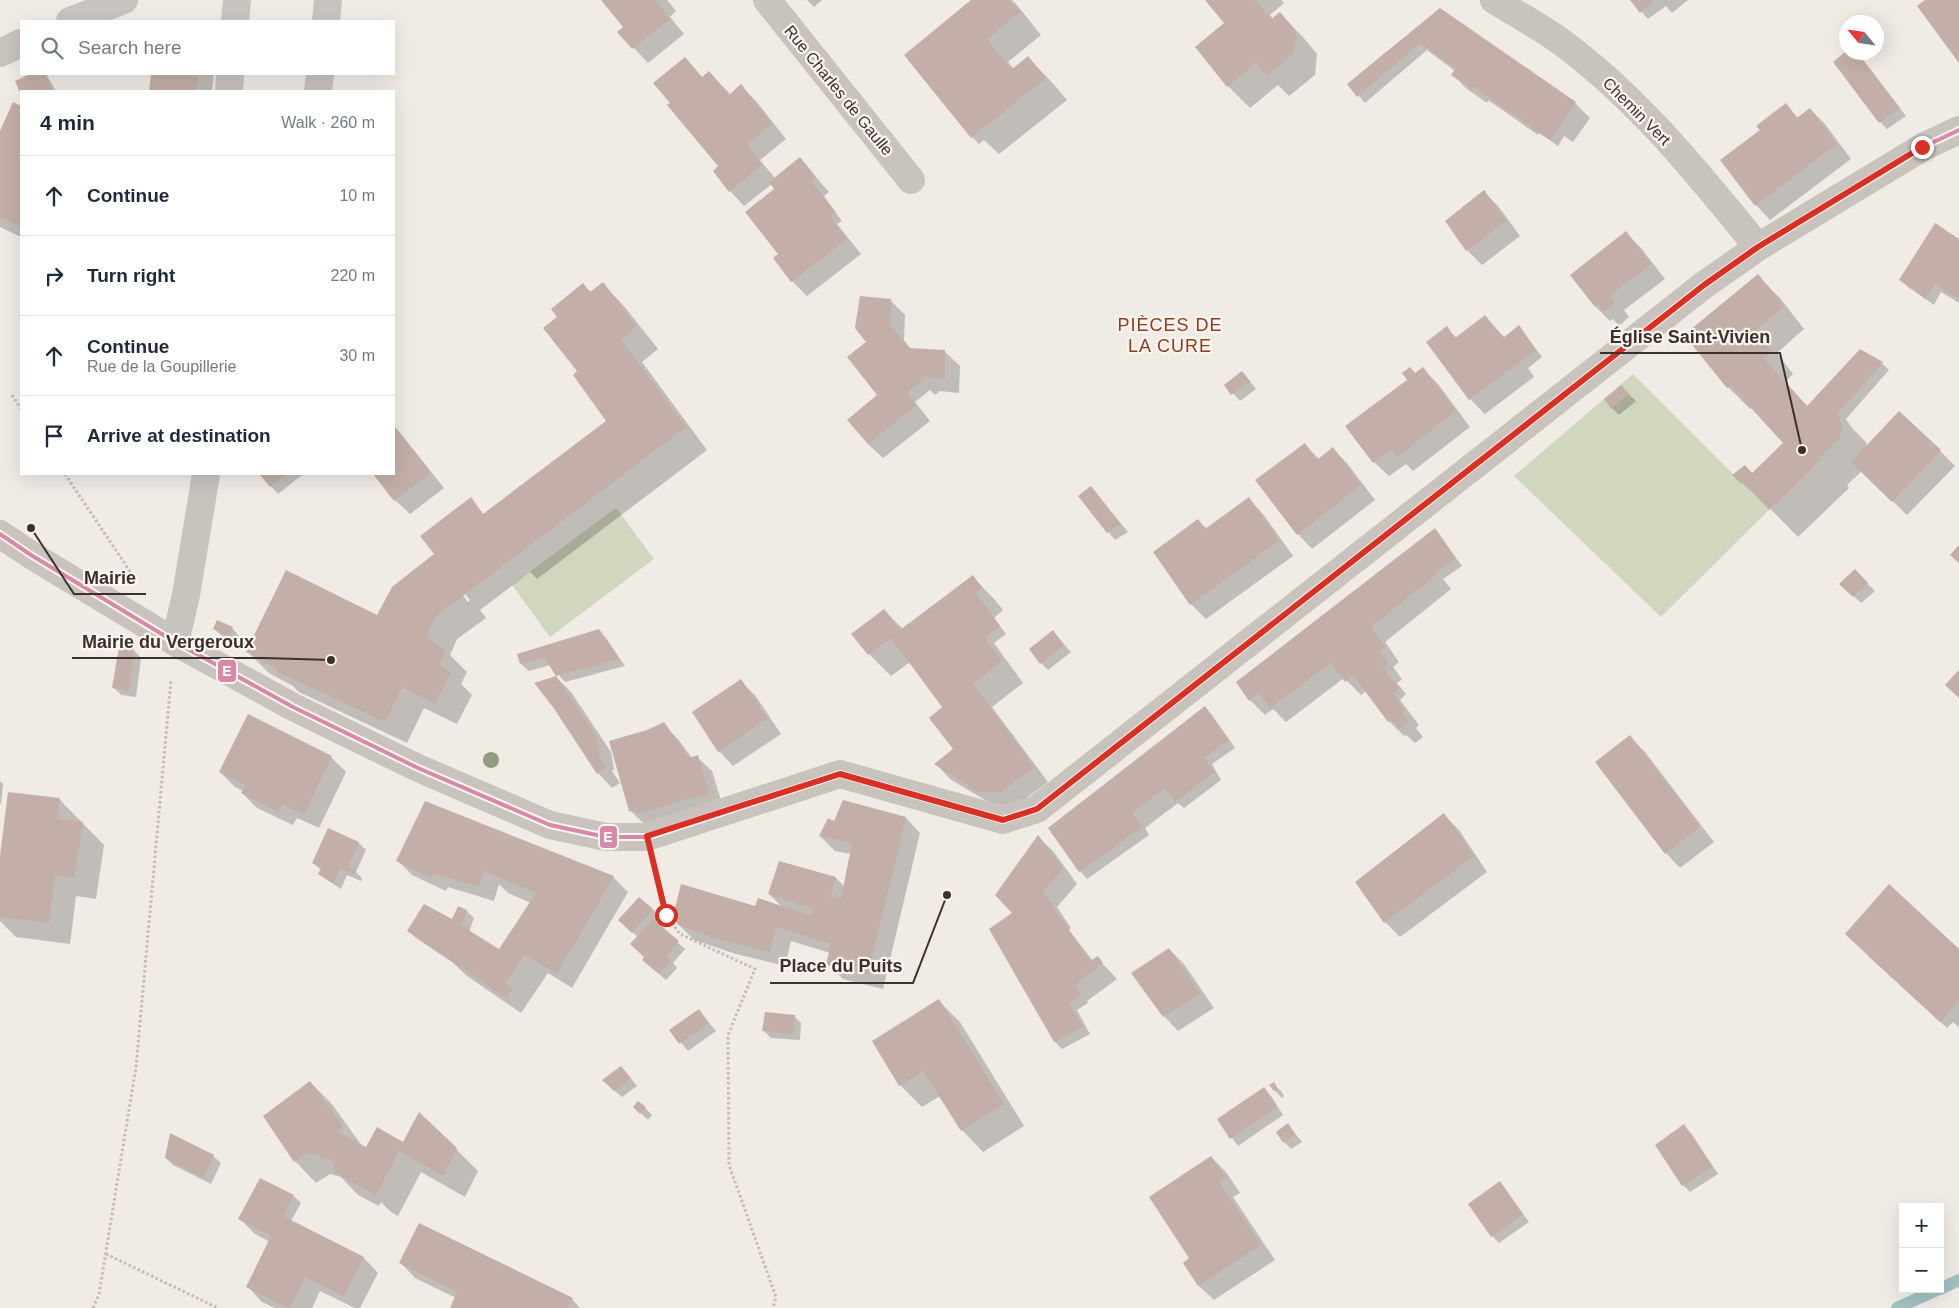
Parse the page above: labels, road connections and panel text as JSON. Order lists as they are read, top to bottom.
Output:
{
  "streets": {
    "street": ["Rue Charles de Gaulle", "Chemin Vert"]
  },
  "districts": ["PIÈCES DE LA CURE"],
  "places": [
    "Église Saint-Vivien",
    "Mairie",
    "Mairie du Vergeroux",
    "Place du Puits"
  ],
  "lines": ["transit line E"],
  "north": "top left",
  "page": {
    "search": "Search here",
    "heading": ["4 min", "Walk · 260 m"],
    "list": [
      ["Continue", "10 m"],
      ["Turn right", "220 m"],
      ["Continue", "Rue de la Goupillerie", "30 m"],
      "Arrive at destination"
    ],
    "map_buttons": ["+", "−"]
  }
}
